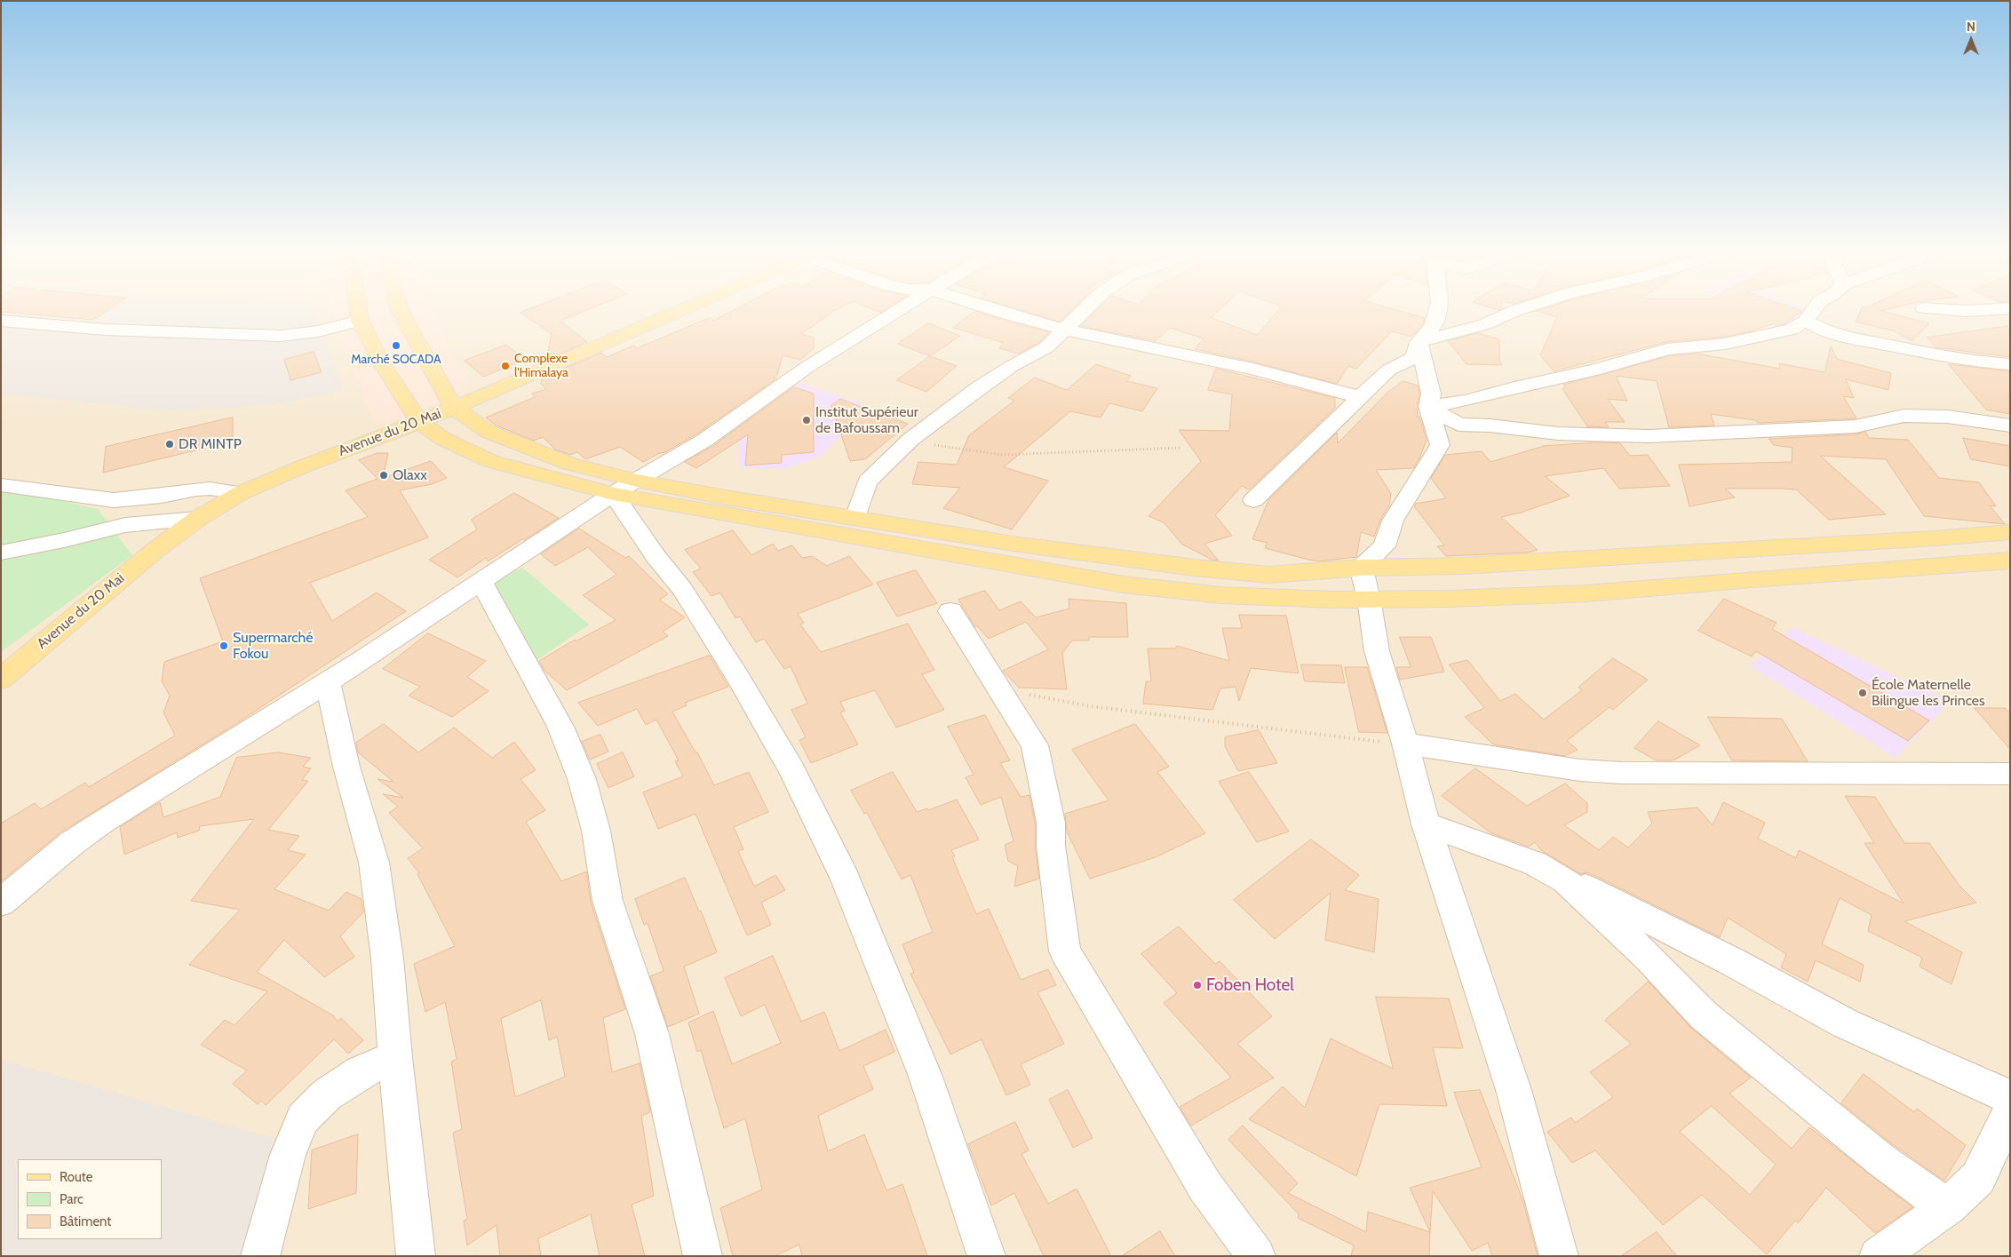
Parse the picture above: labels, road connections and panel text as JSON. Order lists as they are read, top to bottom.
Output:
{
  "streets": {
    "main road": ["Avenue du 20 Mai"]
  },
  "places": [
    "Marché SOCADA",
    "Complexe l'Himalaya",
    "Institut Supérieur de Bafoussam",
    "DR MINTP",
    "Olaxx",
    "Supermarché Fokou",
    "École Maternelle Bilingue les Princes",
    "Foben Hotel"
  ],
  "legend": ["Route", "Parc", "Bâtiment"],
  "north": "top"
}
